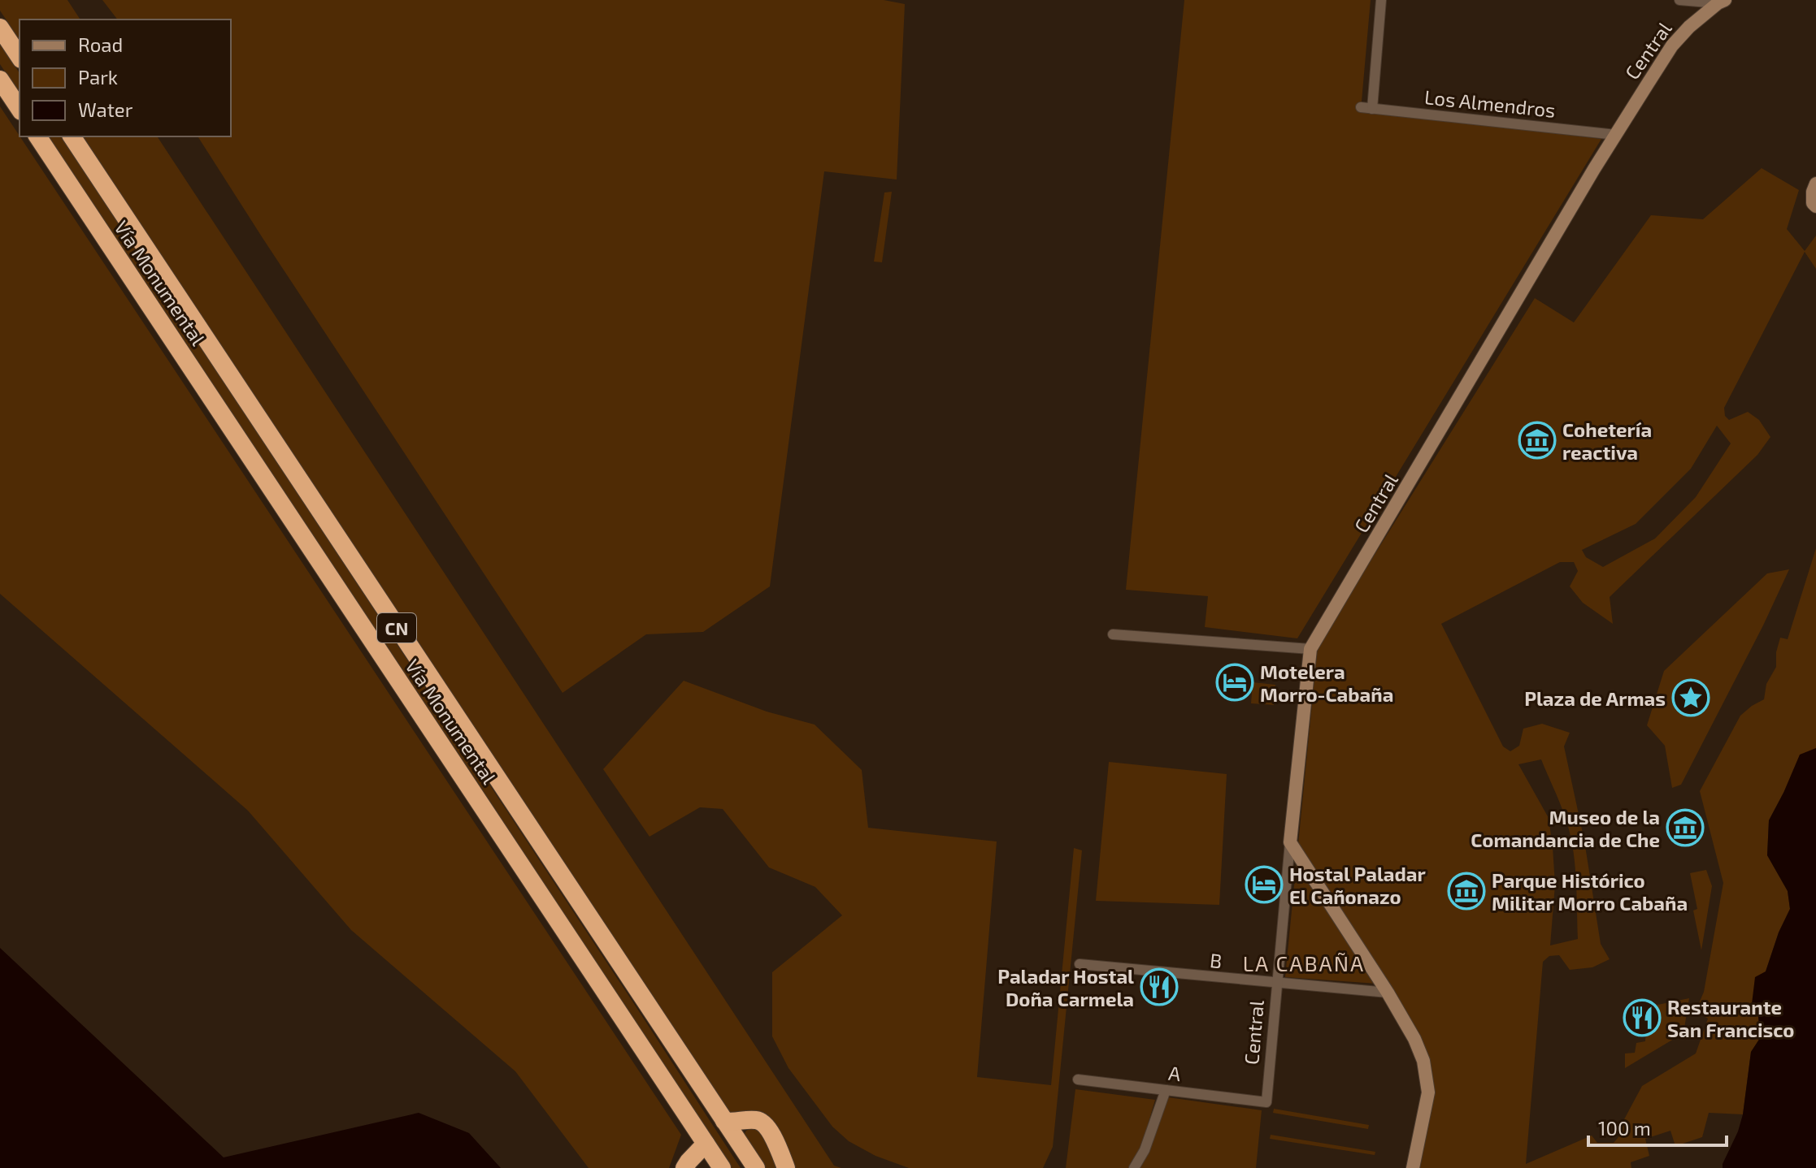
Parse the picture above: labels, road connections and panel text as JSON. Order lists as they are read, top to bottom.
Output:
{
  "streets": {
    "highway": ["Vía Monumental", "CN"],
    "street": [
      "Central",
      "Los Almendros",
      "B",
      "A"
    ]
  },
  "crossings": [
    ["Central", "Los Almendros"],
    ["Central", "B"],
    ["Central", "A"]
  ],
  "districts": ["LA CABAÑA"],
  "places": {
    "museum": ["Cohetería reactiva", "Museo de la Comandancia de Che", "Parque Histórico Militar Morro Cabaña"],
    "hotel": ["Motelera Morro-Cabaña", "Hostal Paladar El Cañonazo"],
    "place": ["Plaza de Armas"],
    "restaurant": ["Paladar Hostal Doña Carmela", "Restaurante San Francisco"]
  },
  "legend": ["Road", "Park", "Water"],
  "scale_bar": "100 m"
}
